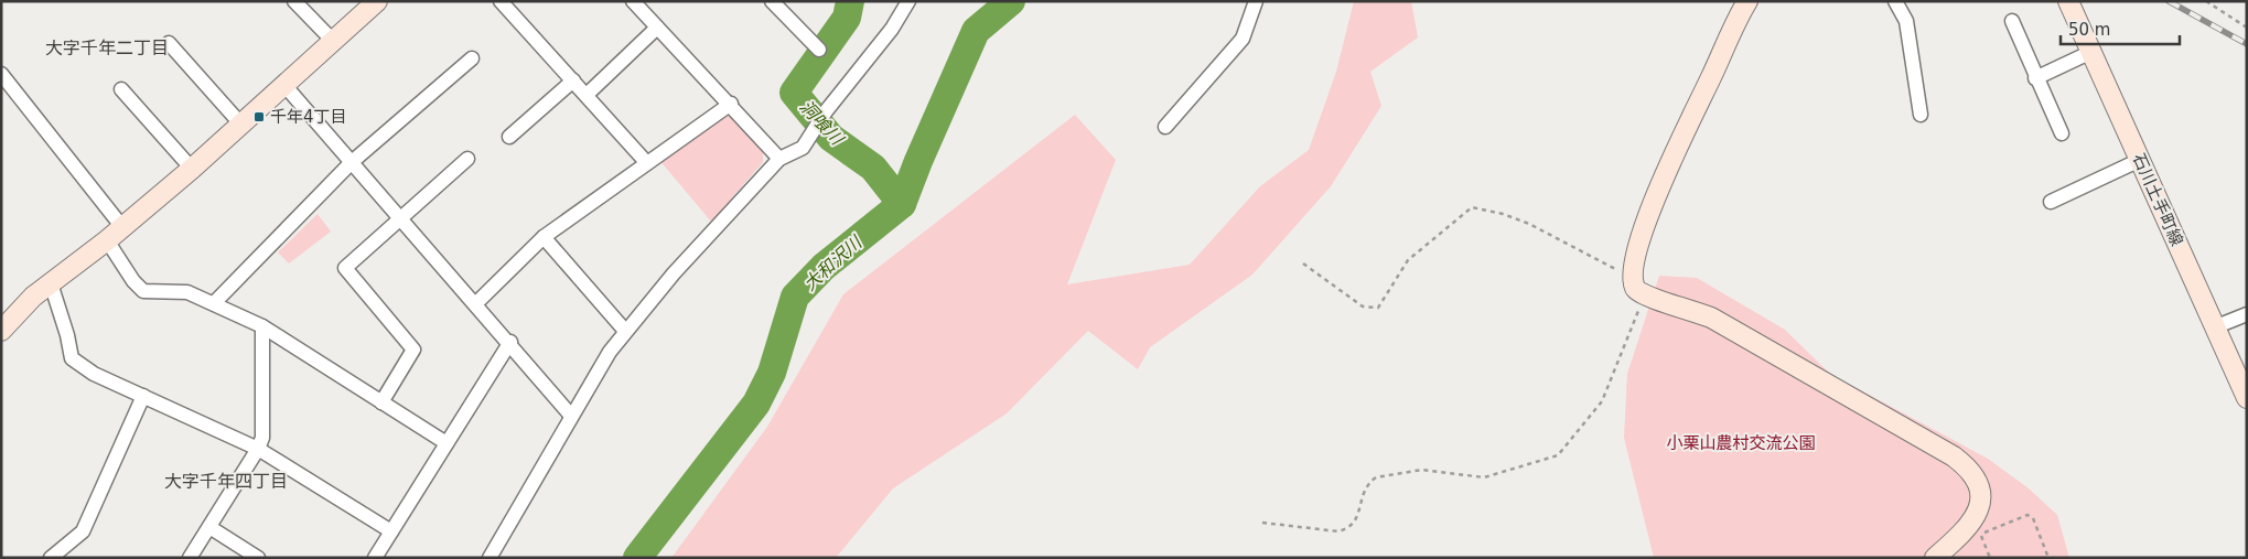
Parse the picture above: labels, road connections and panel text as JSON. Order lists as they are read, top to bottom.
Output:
{
  "streets": {
    "street": ["石川土手町線"]
  },
  "districts": ["大字千年二丁目", "大字千年四丁目"],
  "water": ["洞喰川", "大和沢川"],
  "parks": ["小栗山農村交流公園"],
  "places": {
    "transit": ["千年4丁目"]
  },
  "scale_bar": "50 m"
}
